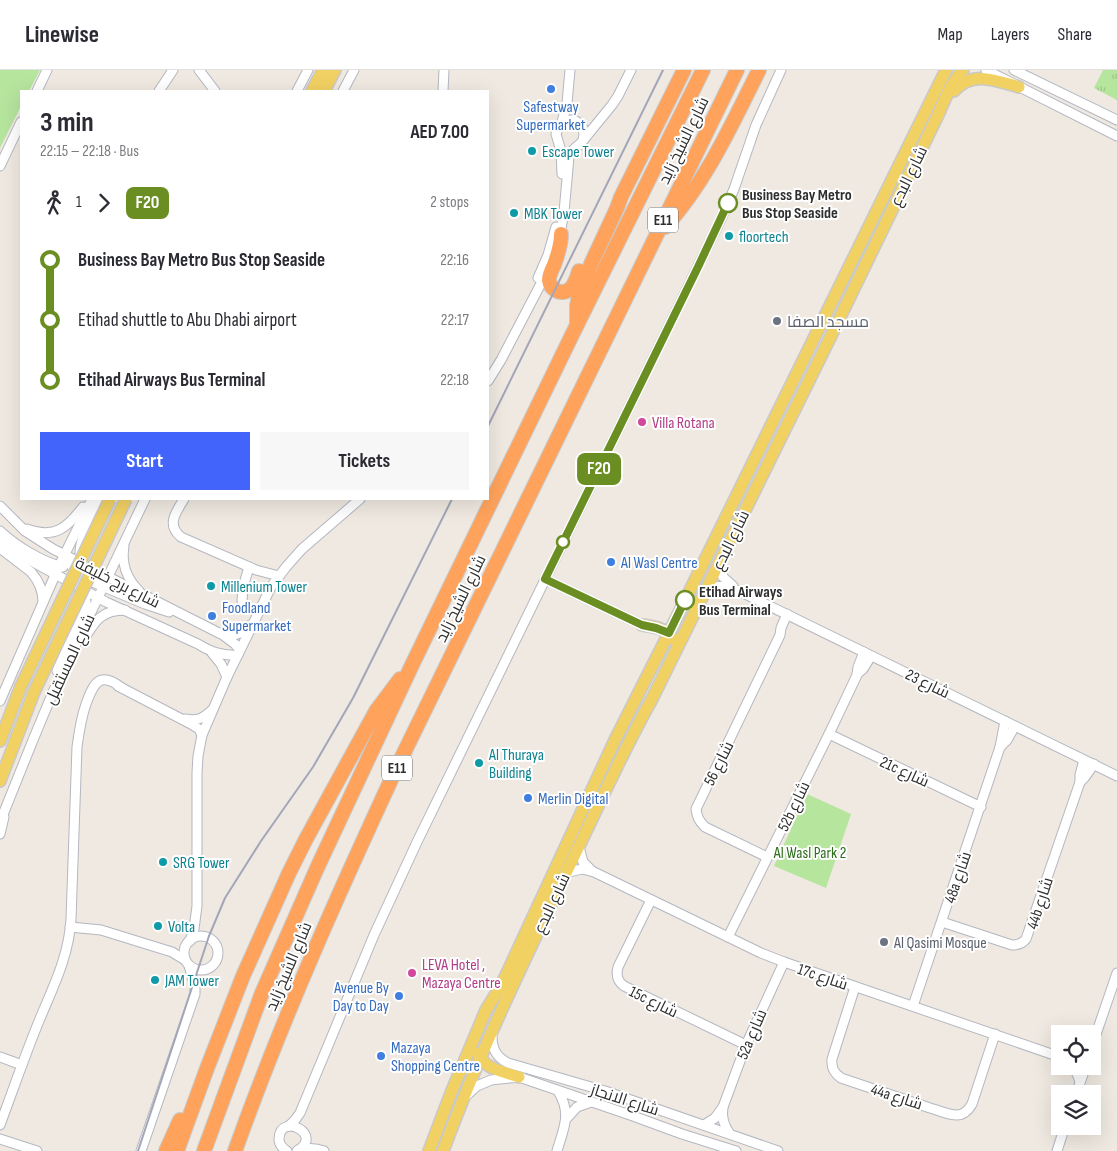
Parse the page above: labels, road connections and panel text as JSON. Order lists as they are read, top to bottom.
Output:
{
  "streets": {
    "highway": ["شارع الشيخ زايد", "E11"],
    "main road": ["شارع البدع", "شارع المستقبل"],
    "street": [
      "شارع برج خليفة",
      "شارع 23",
      "شارع 56",
      "21c شارع",
      "52b شارع",
      "48a شارع",
      "44b شارع",
      "17c شارع",
      "15c شارع",
      "52a شارع",
      "44a شارع",
      "شارع الانجاز"
    ]
  },
  "crossings": [
    ["شارع البدع", "شارع 23"],
    ["شارع البدع", "17c شارع"],
    ["شارع البدع", "شارع الانجاز"],
    ["شارع برج خليفة", "شارع المستقبل"],
    ["شارع 23", "شارع 56"],
    ["شارع 23", "52b شارع"],
    ["شارع 23", "48a شارع"],
    ["شارع 23", "44b شارع"],
    ["شارع 56", "52b شارع"],
    ["21c شارع", "52b شارع"],
    ["21c شارع", "48a شارع"],
    ["52b شارع", "17c شارع"],
    ["48a شارع", "44b شارع"],
    ["48a شارع", "17c شارع"],
    ["17c شارع", "15c شارع"],
    ["17c شارع", "52a شارع"],
    ["17c شارع", "44a شارع"],
    ["15c شارع", "52a شارع"],
    ["52a شارع", "شارع الانجاز"]
  ],
  "parks": ["Al Wasl Park 2"],
  "places": [
    "Safestway Supermarket",
    "Escape Tower",
    "Business Bay Metro Bus Stop Seaside",
    "MBK Tower",
    "floortech",
    "مسجد الصفا",
    "Villa Rotana",
    "Al Wasl Centre",
    "Millenium Tower",
    "Etihad Airways Bus Terminal",
    "Foodland Supermarket",
    "Al Thuraya Building",
    "Merlin Digital",
    "SRG Tower",
    "Volta",
    "Al Qasimi Mosque",
    "LEVA Hotel , Mazaya Centre",
    "JAM Tower",
    "Avenue By Day to Day",
    "Mazaya Shopping Centre"
  ],
  "lines": ["bus line F20"],
  "page": {
    "header": "Linewise",
    "nav": ["Map", "Layers", "Share"],
    "on_map": "F20",
    "heading": ["3 min", "22:15 – 22:18 · Bus", "AED 7.00"],
    "legs": ["1", "F20", "2 stops"],
    "list": [
      {
        "name": "Business Bay Metro Bus Stop Seaside",
        "value": "22:16"
      },
      {
        "name": "Etihad shuttle to Abu Dhabi airport",
        "value": "22:17"
      },
      {
        "name": "Etihad Airways Bus Terminal",
        "value": "22:18"
      }
    ],
    "buttons": ["Start", "Tickets"]
  }
}
